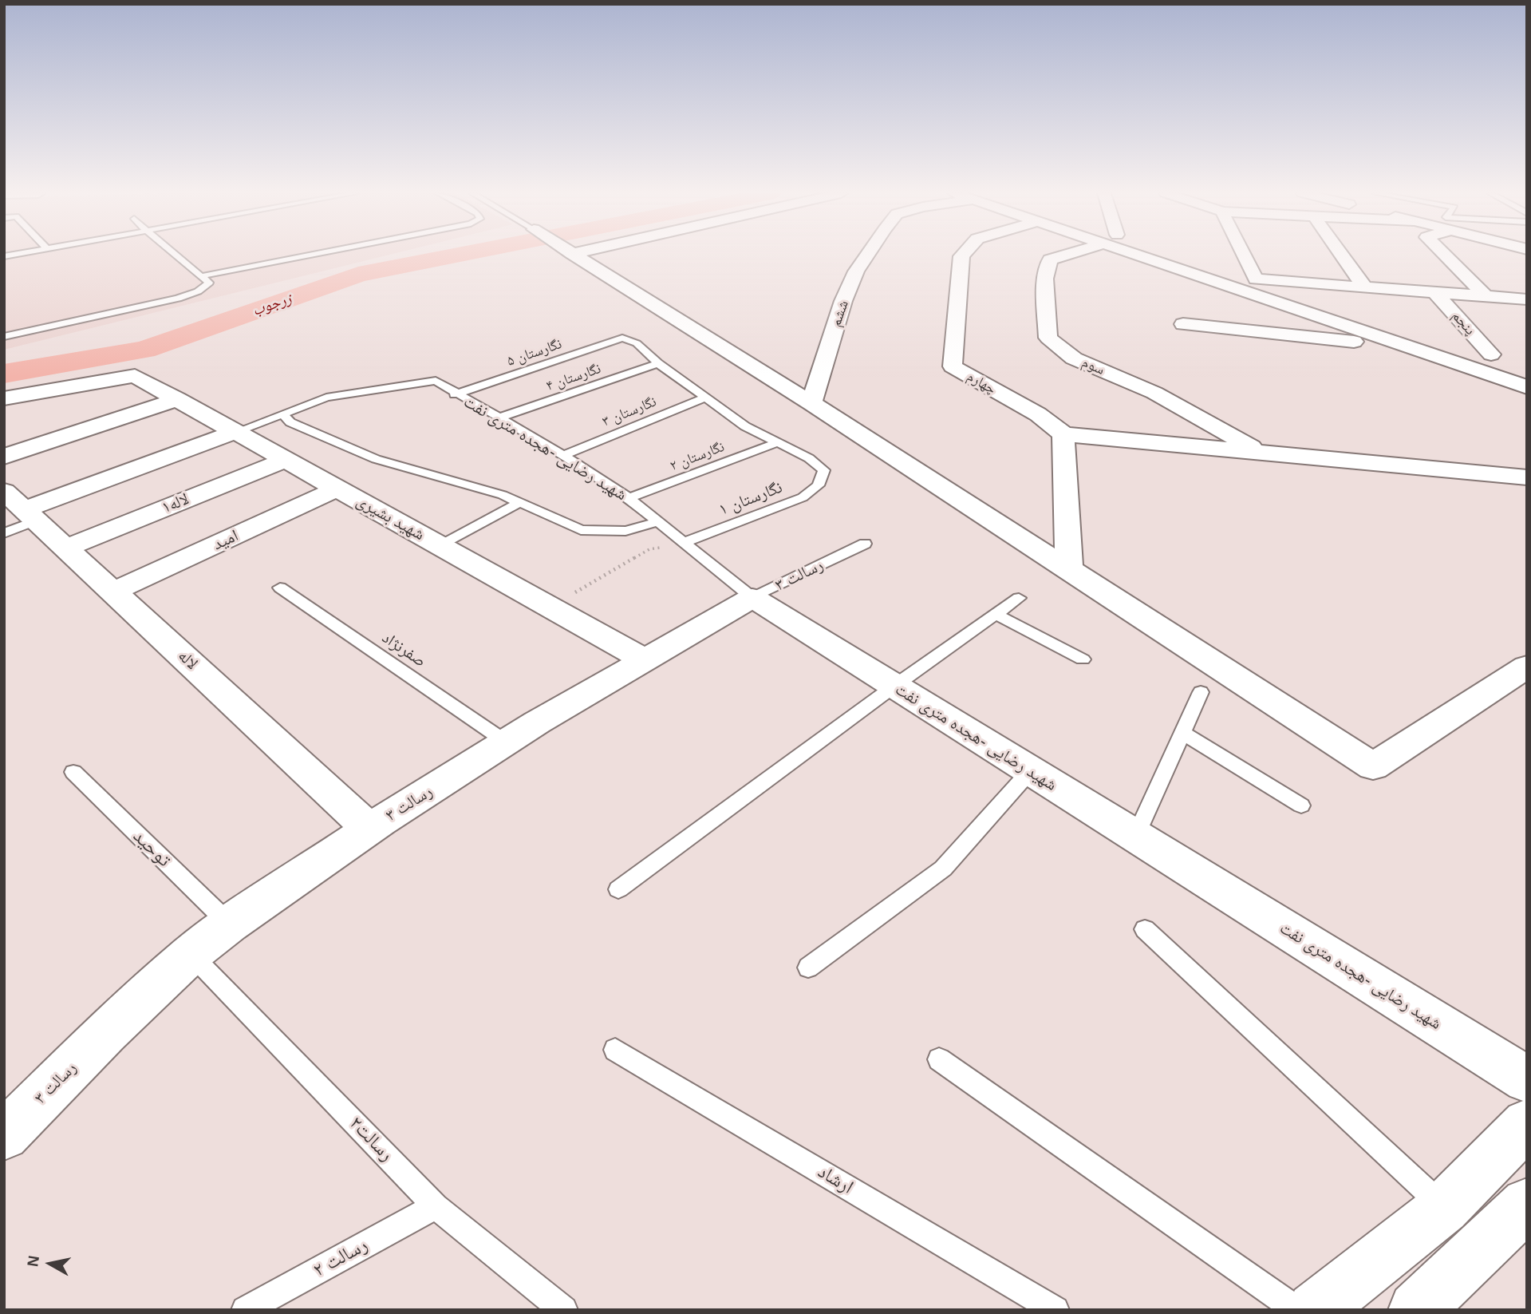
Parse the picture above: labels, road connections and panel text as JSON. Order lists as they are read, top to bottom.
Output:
{
  "streets": {
    "main road": [
      "ششم",
      "پنجم",
      "سوم",
      "چهارم",
      "شهید رضایی -هجده متری نفت",
      "لاله۱",
      "شهید بشیری",
      "امید",
      "رسالت ۳",
      "لاله"
    ],
    "lane": [
      "نگارستان ۵",
      "نگارستان ۴",
      "نگارستان ۳",
      "نگارستان ۲",
      "نگارستان ۱",
      "صفرنژاد",
      "توحید",
      "رسالت۲",
      "ارشاد",
      "رسالت ۲"
    ]
  },
  "crossings": [
    ["نگارستان ۵", "نگارستان ۴"],
    ["نگارستان ۵", "شهید رضایی -هجده متری نفت"],
    ["نگارستان ۴", "شهید رضایی -هجده متری نفت"],
    ["نگارستان ۳", "شهید رضایی -هجده متری نفت"],
    ["شهید رضایی -هجده متری نفت", "نگارستان ۲"],
    ["شهید رضایی -هجده متری نفت", "نگارستان ۱"],
    ["شهید رضایی -هجده متری نفت", "رسالت ۳"],
    ["نگارستان ۲", "نگارستان ۱"],
    ["لاله۱", "شهید بشیری"],
    ["لاله۱", "لاله"],
    ["شهید بشیری", "امید"],
    ["شهید بشیری", "رسالت ۳"],
    ["امید", "لاله"],
    ["رسالت ۳", "صفرنژاد"],
    ["رسالت ۳", "لاله"],
    ["رسالت ۳", "توحید"],
    ["رسالت ۳", "رسالت۲"],
    ["رسالت۲", "رسالت ۲"]
  ],
  "water": ["زرجوب"],
  "north": "left"
}
